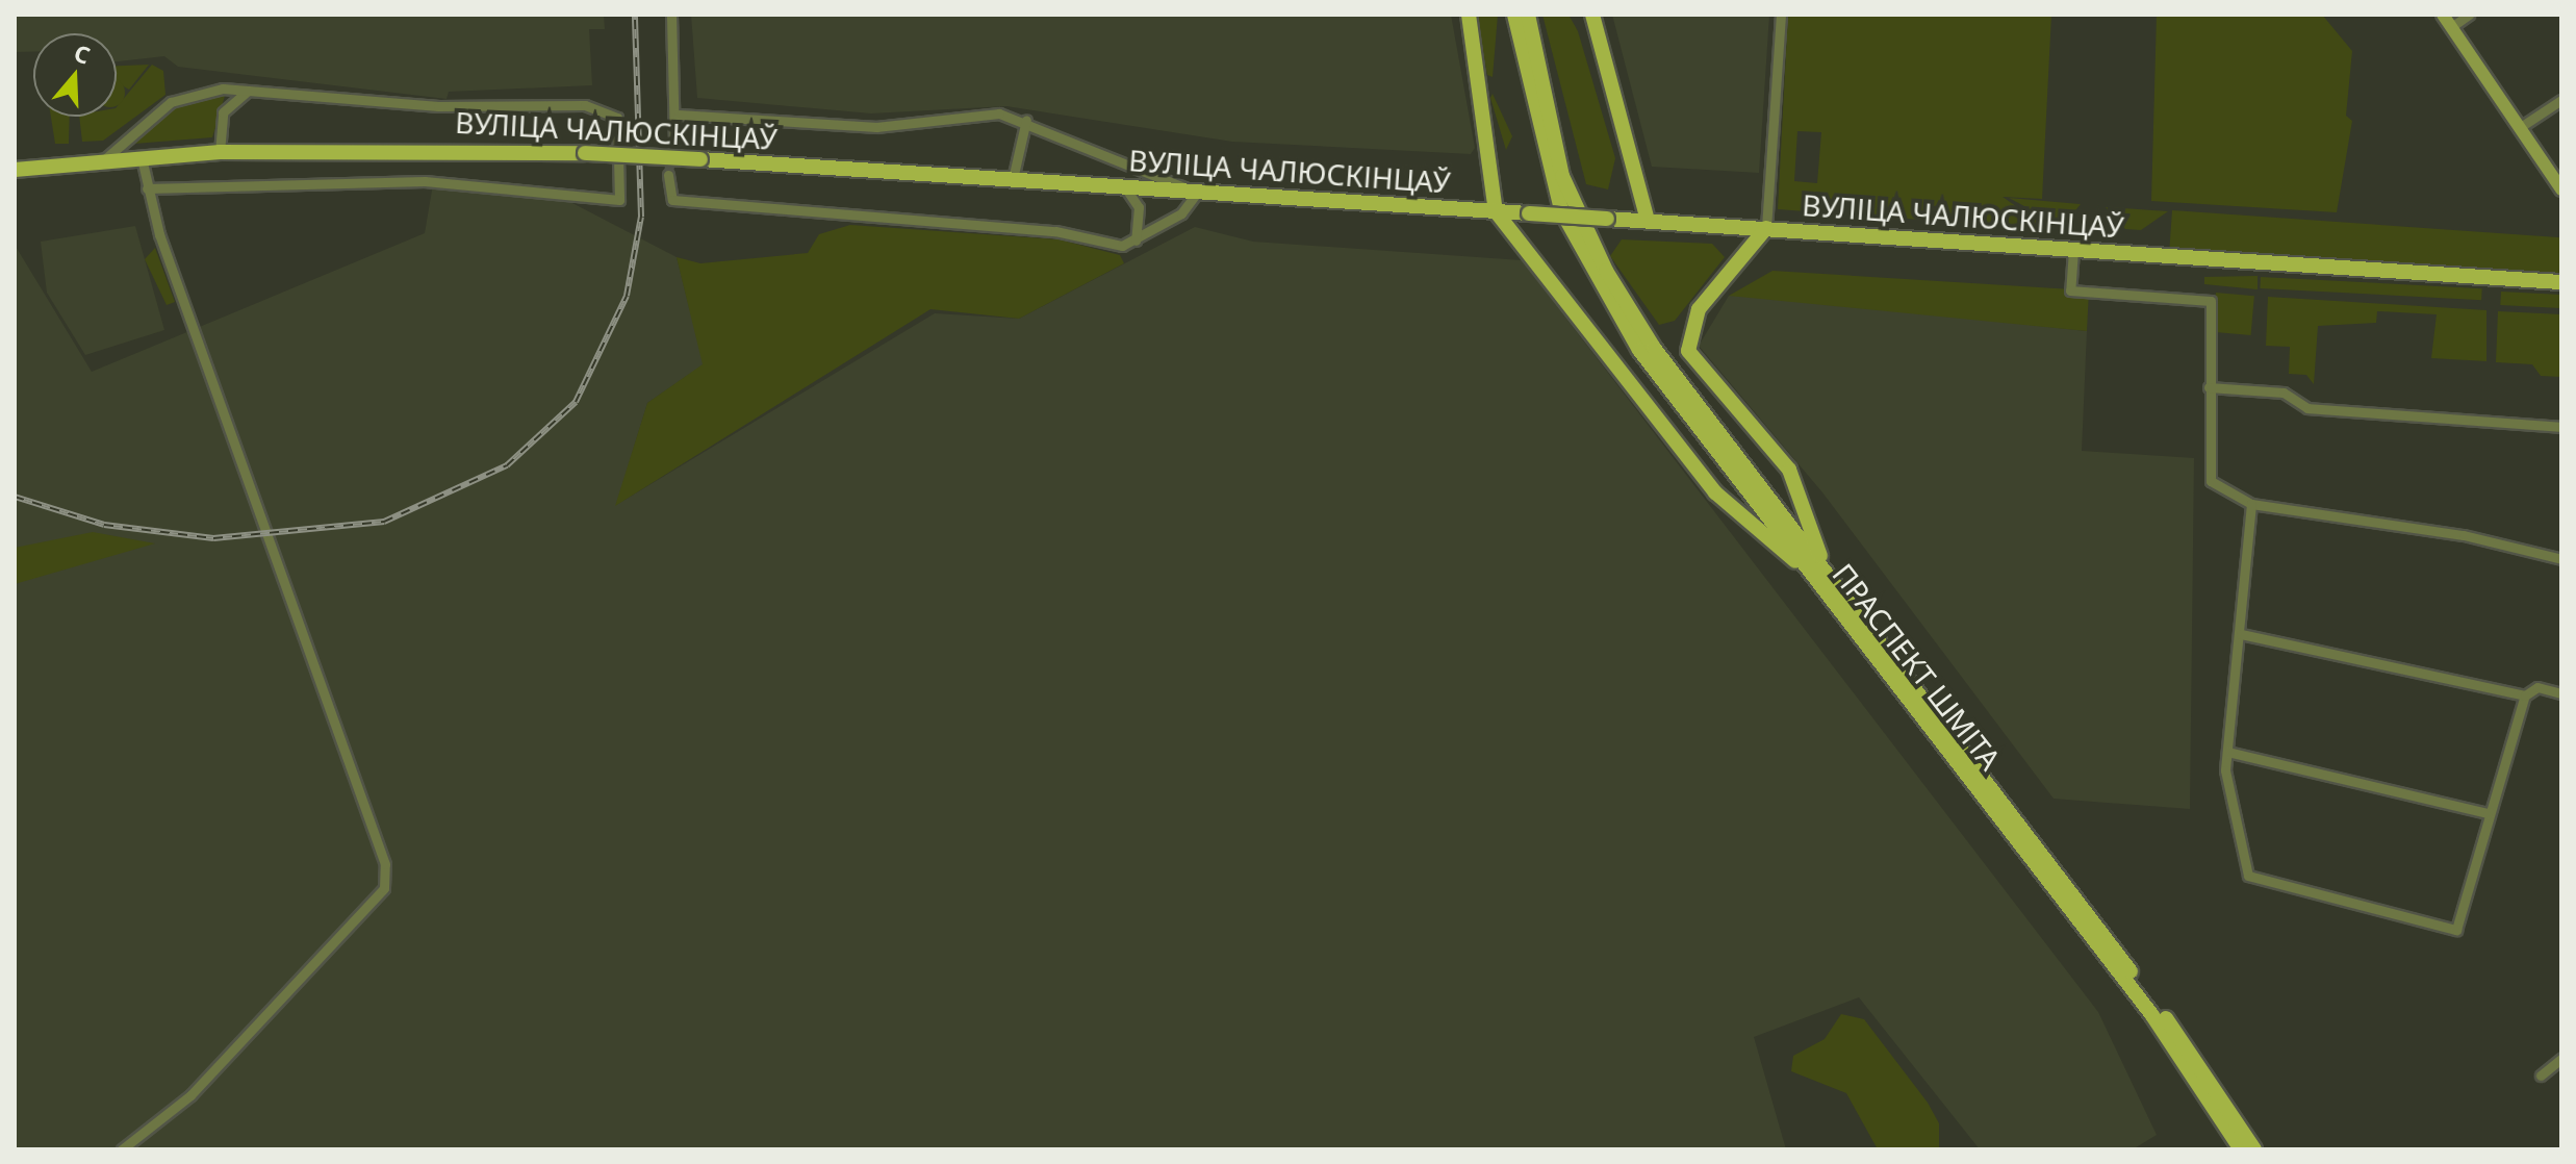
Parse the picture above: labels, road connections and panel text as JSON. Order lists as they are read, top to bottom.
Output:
{
  "streets": {
    "main road": ["ВУЛІЦА ЧАЛЮСКІНЦАЎ", "ПРАСПЕКТ ШМІТА"]
  },
  "north": "top"
}
